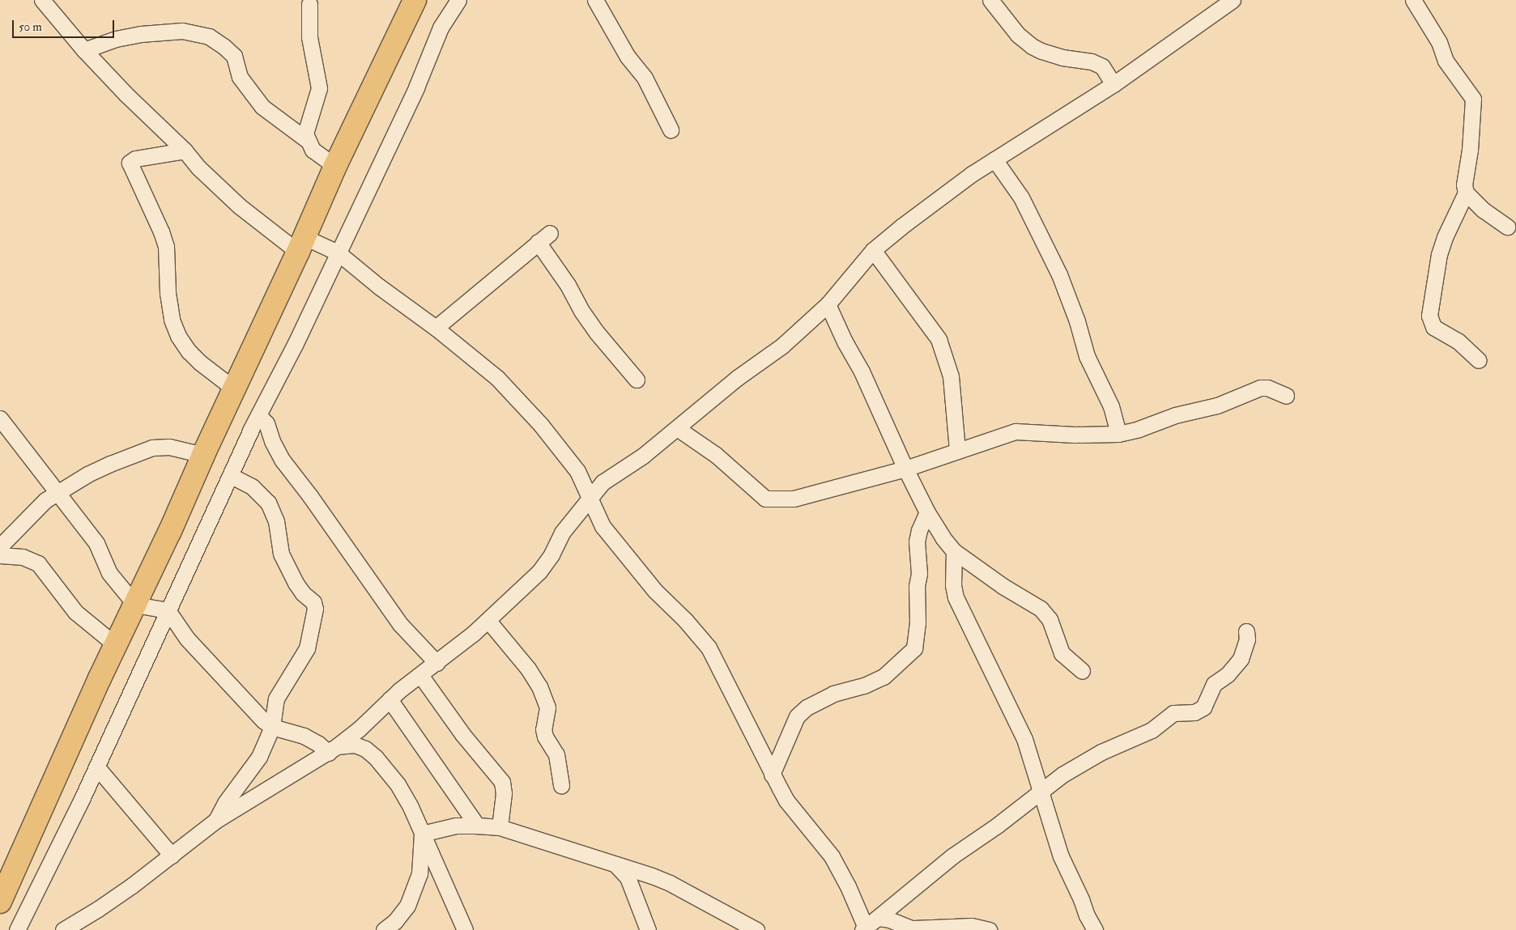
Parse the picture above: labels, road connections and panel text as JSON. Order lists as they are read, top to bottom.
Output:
{
  "scale_bar": "50 m"
}
